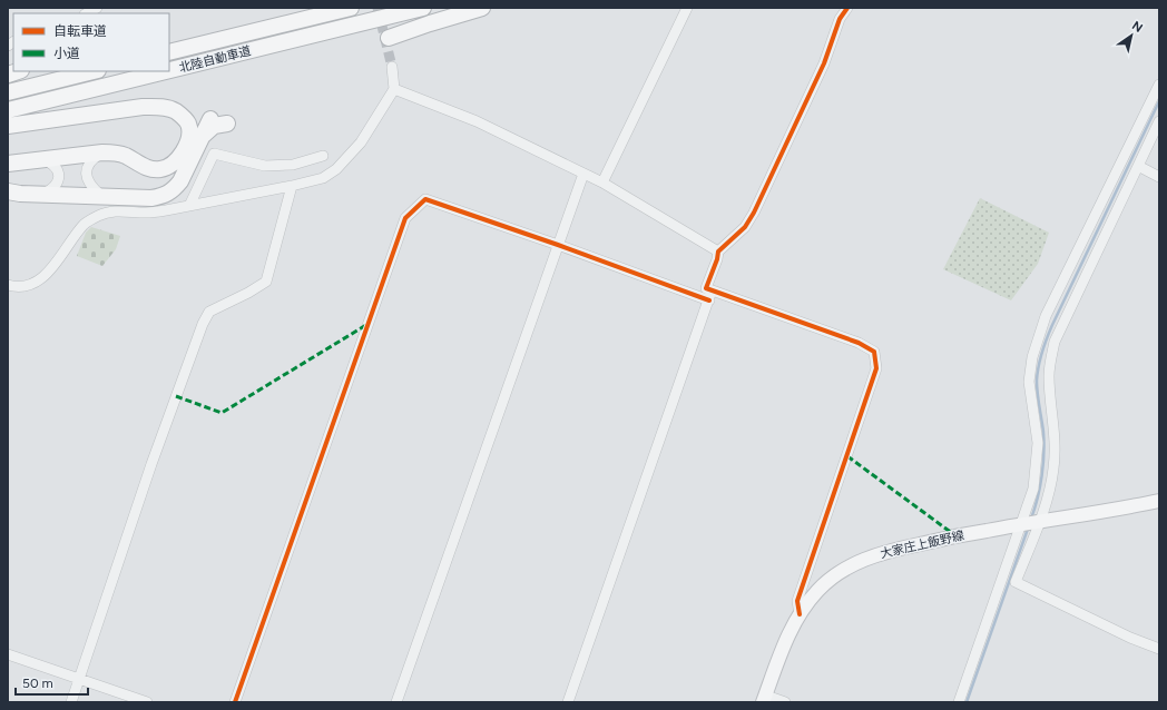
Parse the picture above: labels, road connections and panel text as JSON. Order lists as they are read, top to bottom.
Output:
{
  "streets": {
    "highway": ["北陸自動車道"],
    "main road": ["大家庄上飯野線"]
  },
  "legend": ["自転車道", "小道"],
  "scale_bar": "50 m",
  "north": "top right"
}
